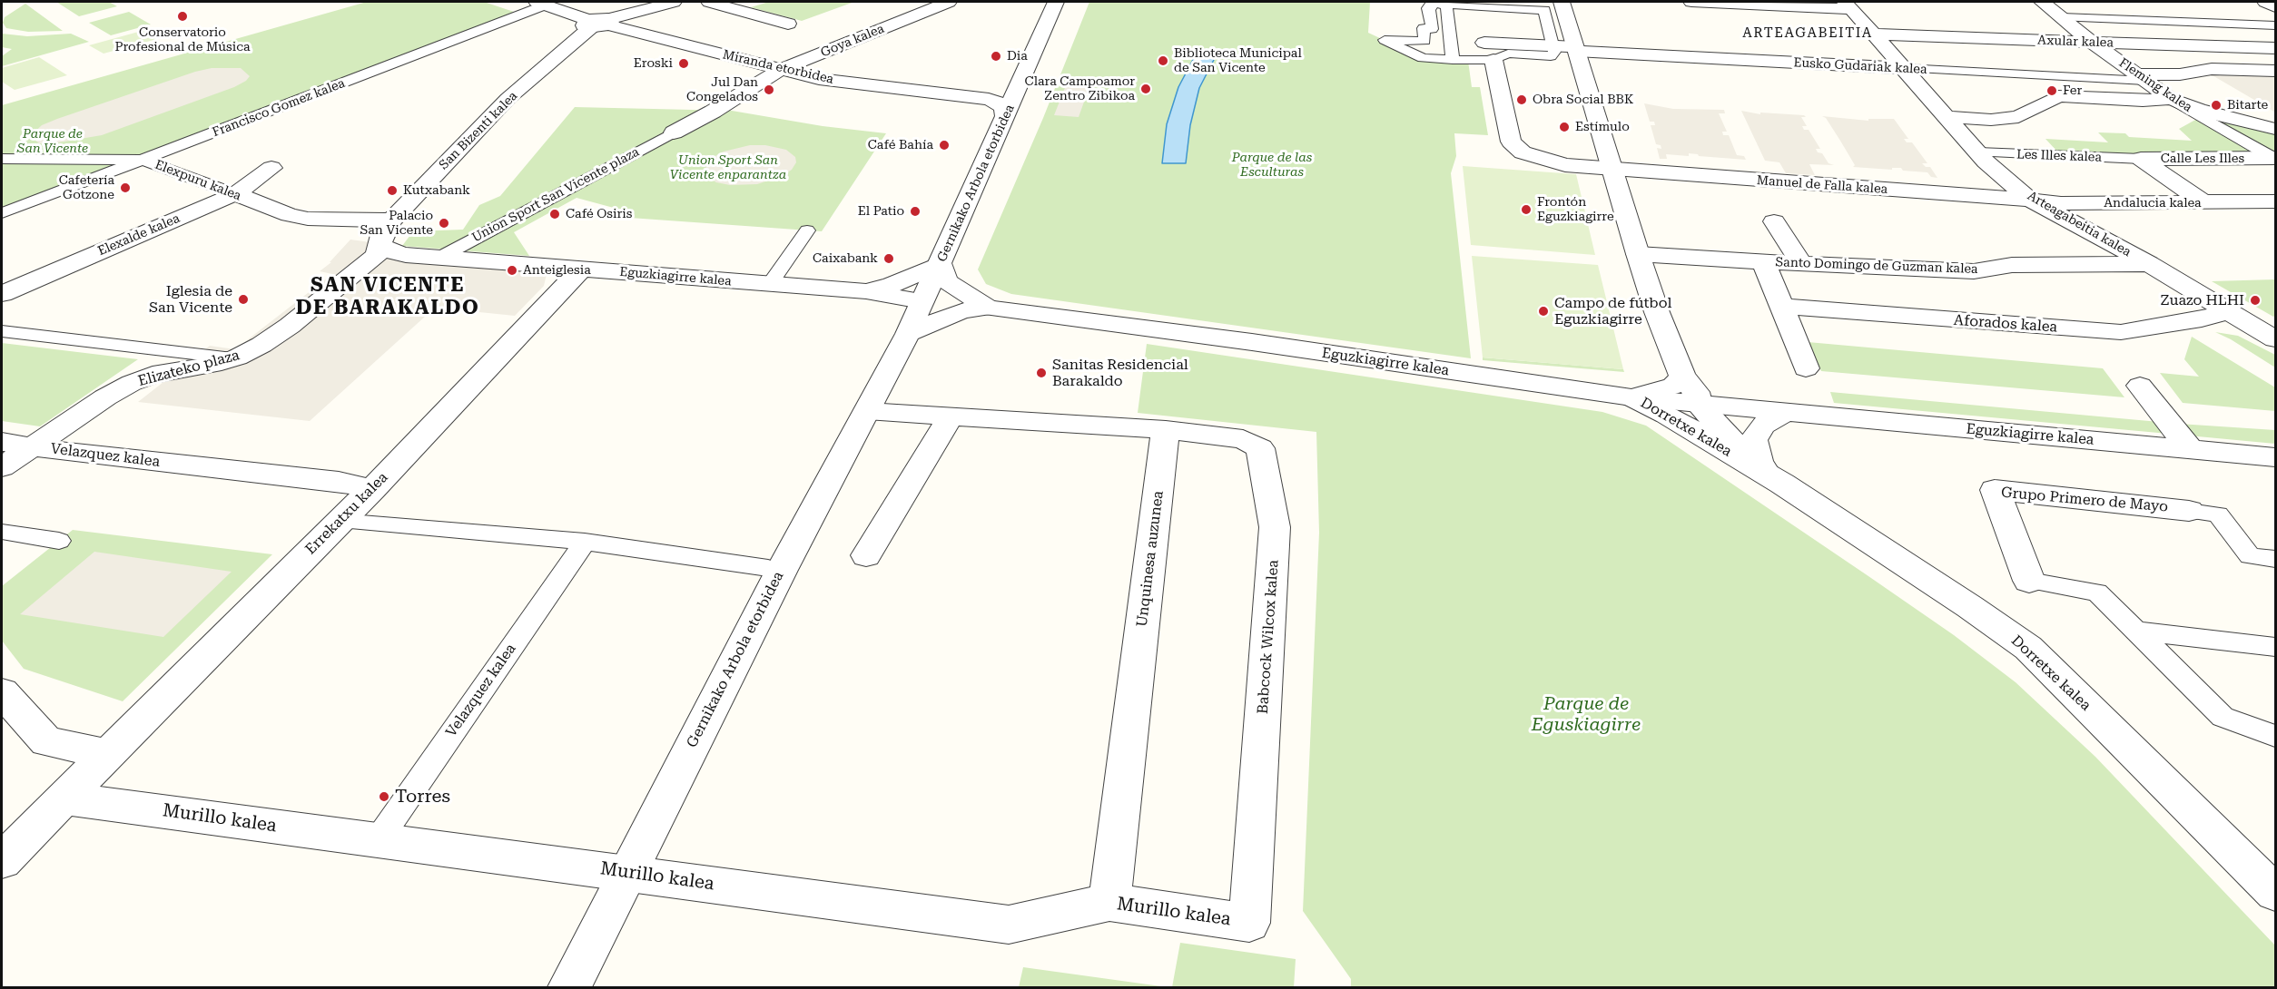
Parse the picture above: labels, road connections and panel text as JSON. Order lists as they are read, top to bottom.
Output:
{
  "streets": {
    "street": [
      "Goya kalea",
      "Axular kalea",
      "Eusko Gudariak kalea",
      "Miranda etorbidea",
      "Fleming kalea",
      "Francisco Gomez kalea",
      "San Bizenti kalea",
      "Les Illes kalea",
      "Calle Les Illes",
      "Elexpuru kalea",
      "Gernikako Arbola etorbidea",
      "Manuel de Falla kalea",
      "Union Sport San Vicente plaza",
      "Andalucia kalea",
      "Arteagabeitia kalea",
      "Elexalde kalea",
      "Santo Domingo de Guzman kalea",
      "Eguzkiagirre kalea",
      "Aforados kalea",
      "Elizateko plaza",
      "Dorretxe kalea",
      "Velazquez kalea",
      "Grupo Primero de Mayo",
      "Errekatxu kalea",
      "Unquinesa auzunea",
      "Babcock Wilcox kalea",
      "Murillo kalea"
    ]
  },
  "crossings": [
    ["Goya kalea", "Miranda etorbidea"],
    ["Goya kalea", "Union Sport San Vicente plaza"],
    ["Axular kalea", "Fleming kalea"],
    ["Axular kalea", "Arteagabeitia kalea"],
    ["Eusko Gudariak kalea", "Fleming kalea"],
    ["Eusko Gudariak kalea", "Manuel de Falla kalea"],
    ["Eusko Gudariak kalea", "Arteagabeitia kalea"],
    ["Eusko Gudariak kalea", "Dorretxe kalea"],
    ["Miranda etorbidea", "Francisco Gomez kalea"],
    ["Miranda etorbidea", "San Bizenti kalea"],
    ["Miranda etorbidea", "Gernikako Arbola etorbidea"],
    ["Fleming kalea", "Calle Les Illes"],
    ["Francisco Gomez kalea", "Elexpuru kalea"],
    ["San Bizenti kalea", "Elexpuru kalea"],
    ["San Bizenti kalea", "Elizateko plaza"],
    ["Les Illes kalea", "Calle Les Illes"],
    ["Les Illes kalea", "Arteagabeitia kalea"],
    ["Calle Les Illes", "Andalucia kalea"],
    ["Elexpuru kalea", "Elexalde kalea"],
    ["Gernikako Arbola etorbidea", "Eguzkiagirre kalea"],
    ["Gernikako Arbola etorbidea", "Murillo kalea"],
    ["Manuel de Falla kalea", "Andalucia kalea"],
    ["Manuel de Falla kalea", "Arteagabeitia kalea"],
    ["Manuel de Falla kalea", "Dorretxe kalea"],
    ["Andalucia kalea", "Arteagabeitia kalea"],
    ["Arteagabeitia kalea", "Santo Domingo de Guzman kalea"],
    ["Arteagabeitia kalea", "Aforados kalea"],
    ["Santo Domingo de Guzman kalea", "Dorretxe kalea"],
    ["Eguzkiagirre kalea", "Dorretxe kalea"],
    ["Eguzkiagirre kalea", "Errekatxu kalea"],
    ["Elizateko plaza", "Velazquez kalea"],
    ["Velazquez kalea", "Errekatxu kalea"],
    ["Velazquez kalea", "Murillo kalea"],
    ["Errekatxu kalea", "Murillo kalea"],
    ["Unquinesa auzunea", "Babcock Wilcox kalea"],
    ["Unquinesa auzunea", "Murillo kalea"],
    ["Babcock Wilcox kalea", "Murillo kalea"]
  ],
  "districts": ["ARTEAGABEITIA", "SAN VICENTE DE BARAKALDO"],
  "parks": [
    "Parque de San Vicente",
    "Parque de las Esculturas",
    "Union Sport San Vicente enparantza",
    "Parque de Eguskiagirre"
  ],
  "places": [
    "Conservatorio Profesional de Música",
    "Dia",
    "Biblioteca Municipal de San Vicente",
    "Eroski",
    "Clara Campoamor Zentro Zibikoa",
    "Jul Dan Congelados",
    "Fer",
    "Obra Social BBK",
    "Bitarte",
    "Estímulo",
    "Café Bahía",
    "Cafetería Gotzone",
    "Kutxabank",
    "Frontón Eguzkiagirre",
    "El Patio",
    "Café Osiris",
    "Palacio San Vicente",
    "Caixabank",
    "Anteiglesia",
    "Iglesia de San Vicente",
    "Zuazo HLHI",
    "Campo de fútbol Eguzkiagirre",
    "Sanitas Residencial Barakaldo",
    "Torres"
  ]
}
